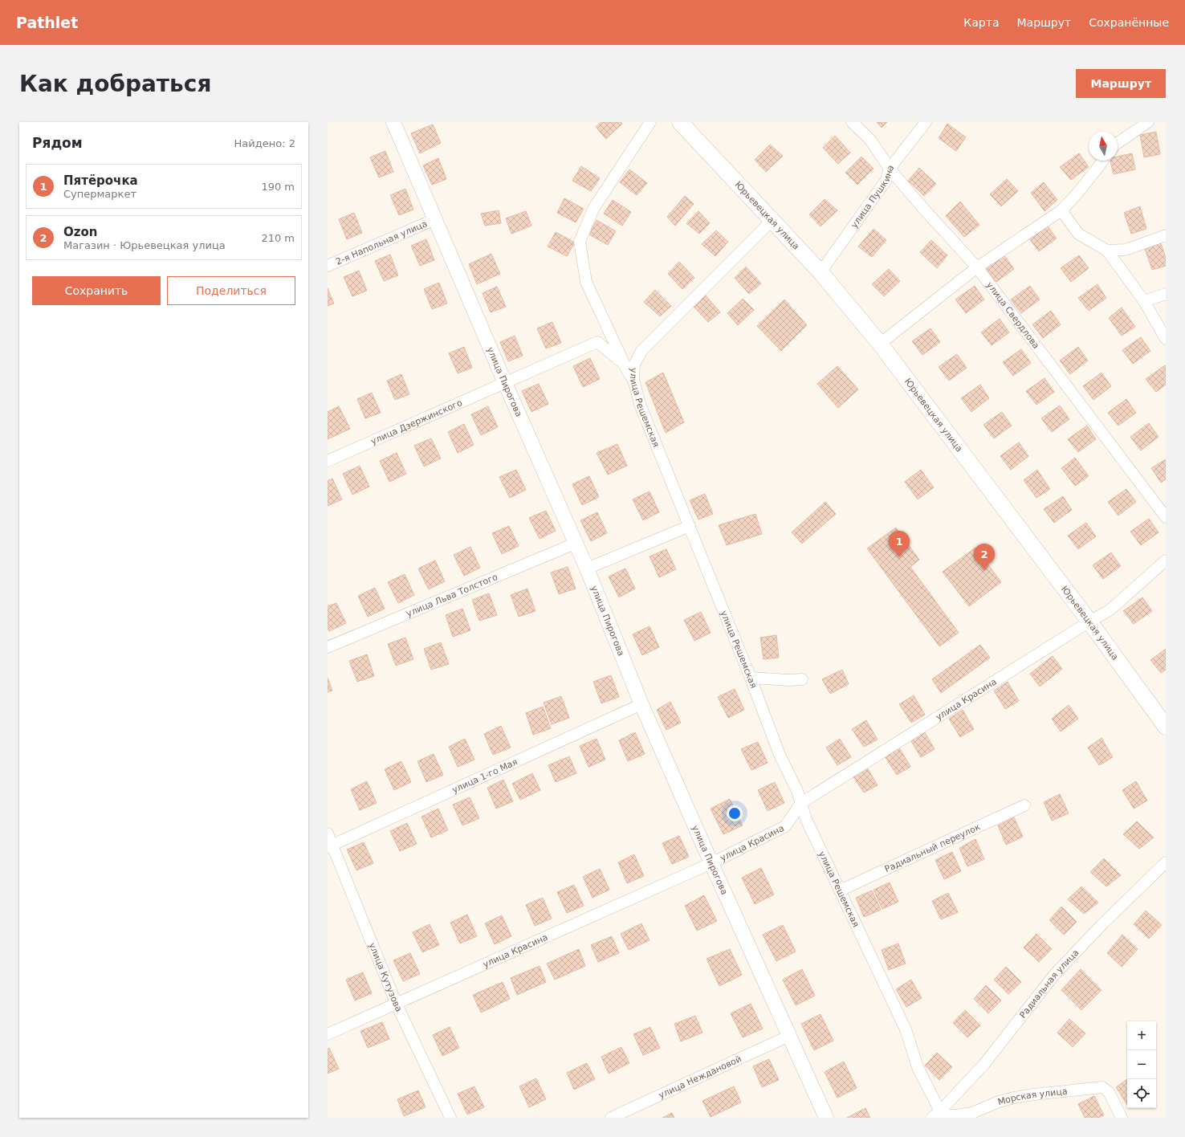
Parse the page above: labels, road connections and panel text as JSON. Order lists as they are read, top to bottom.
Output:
{
  "streets": {
    "main road": ["Юрьевецкая улица"],
    "street": [
      "улица Пушкина",
      "2-я Напольная улица",
      "улица Свердлова",
      "улица Пирогова",
      "улица Решемская",
      "улица Дзержинского",
      "улица Льва Толстого",
      "улица Красина",
      "улица 1-го Мая",
      "Радиальный переулок",
      "улица Кутузова",
      "Радиальная улица",
      "улица Неждановой",
      "Морская улица"
    ]
  },
  "crossings": [
    ["улица Пушкина", "Юрьевецкая улица"],
    ["улица Пушкина", "улица Свердлова"],
    ["Юрьевецкая улица", "улица Решемская"],
    ["Юрьевецкая улица", "улица Красина"],
    ["2-я Напольная улица", "улица Пирогова"],
    ["улица Пирогова", "улица Дзержинского"],
    ["улица Пирогова", "улица Льва Толстого"],
    ["улица Пирогова", "улица Красина"],
    ["улица Пирогова", "улица 1-го Мая"],
    ["улица Пирогова", "улица Неждановой"],
    ["улица Решемская", "улица Красина"],
    ["улица Решемская", "Радиальный переулок"],
    ["улица Решемская", "Радиальная улица"],
    ["улица Решемская", "Морская улица"],
    ["улица Красина", "улица Кутузова"],
    ["улица 1-го Мая", "улица Кутузова"],
    ["Радиальная улица", "Морская улица"]
  ],
  "north": "top",
  "page": {
    "header": "Pathlet",
    "nav": ["Карта", "Маршрут", "Сохранённые"],
    "buttons": [
      "Маршрут",
      ["Сохранить", "Поделиться"]
    ],
    "title": "Как добраться",
    "heading": ["Рядом", "Найдено: 2"],
    "list": [
      {
        "mark": "1",
        "name": "Пятёрочка",
        "note": "Супермаркет",
        "value": "190 m"
      },
      {
        "mark": "2",
        "name": "Ozon",
        "note": "Магазин · Юрьевецкая улица",
        "value": "210 m"
      }
    ],
    "pins": ["1", "2"],
    "map_buttons": ["+", "−"]
  }
}
